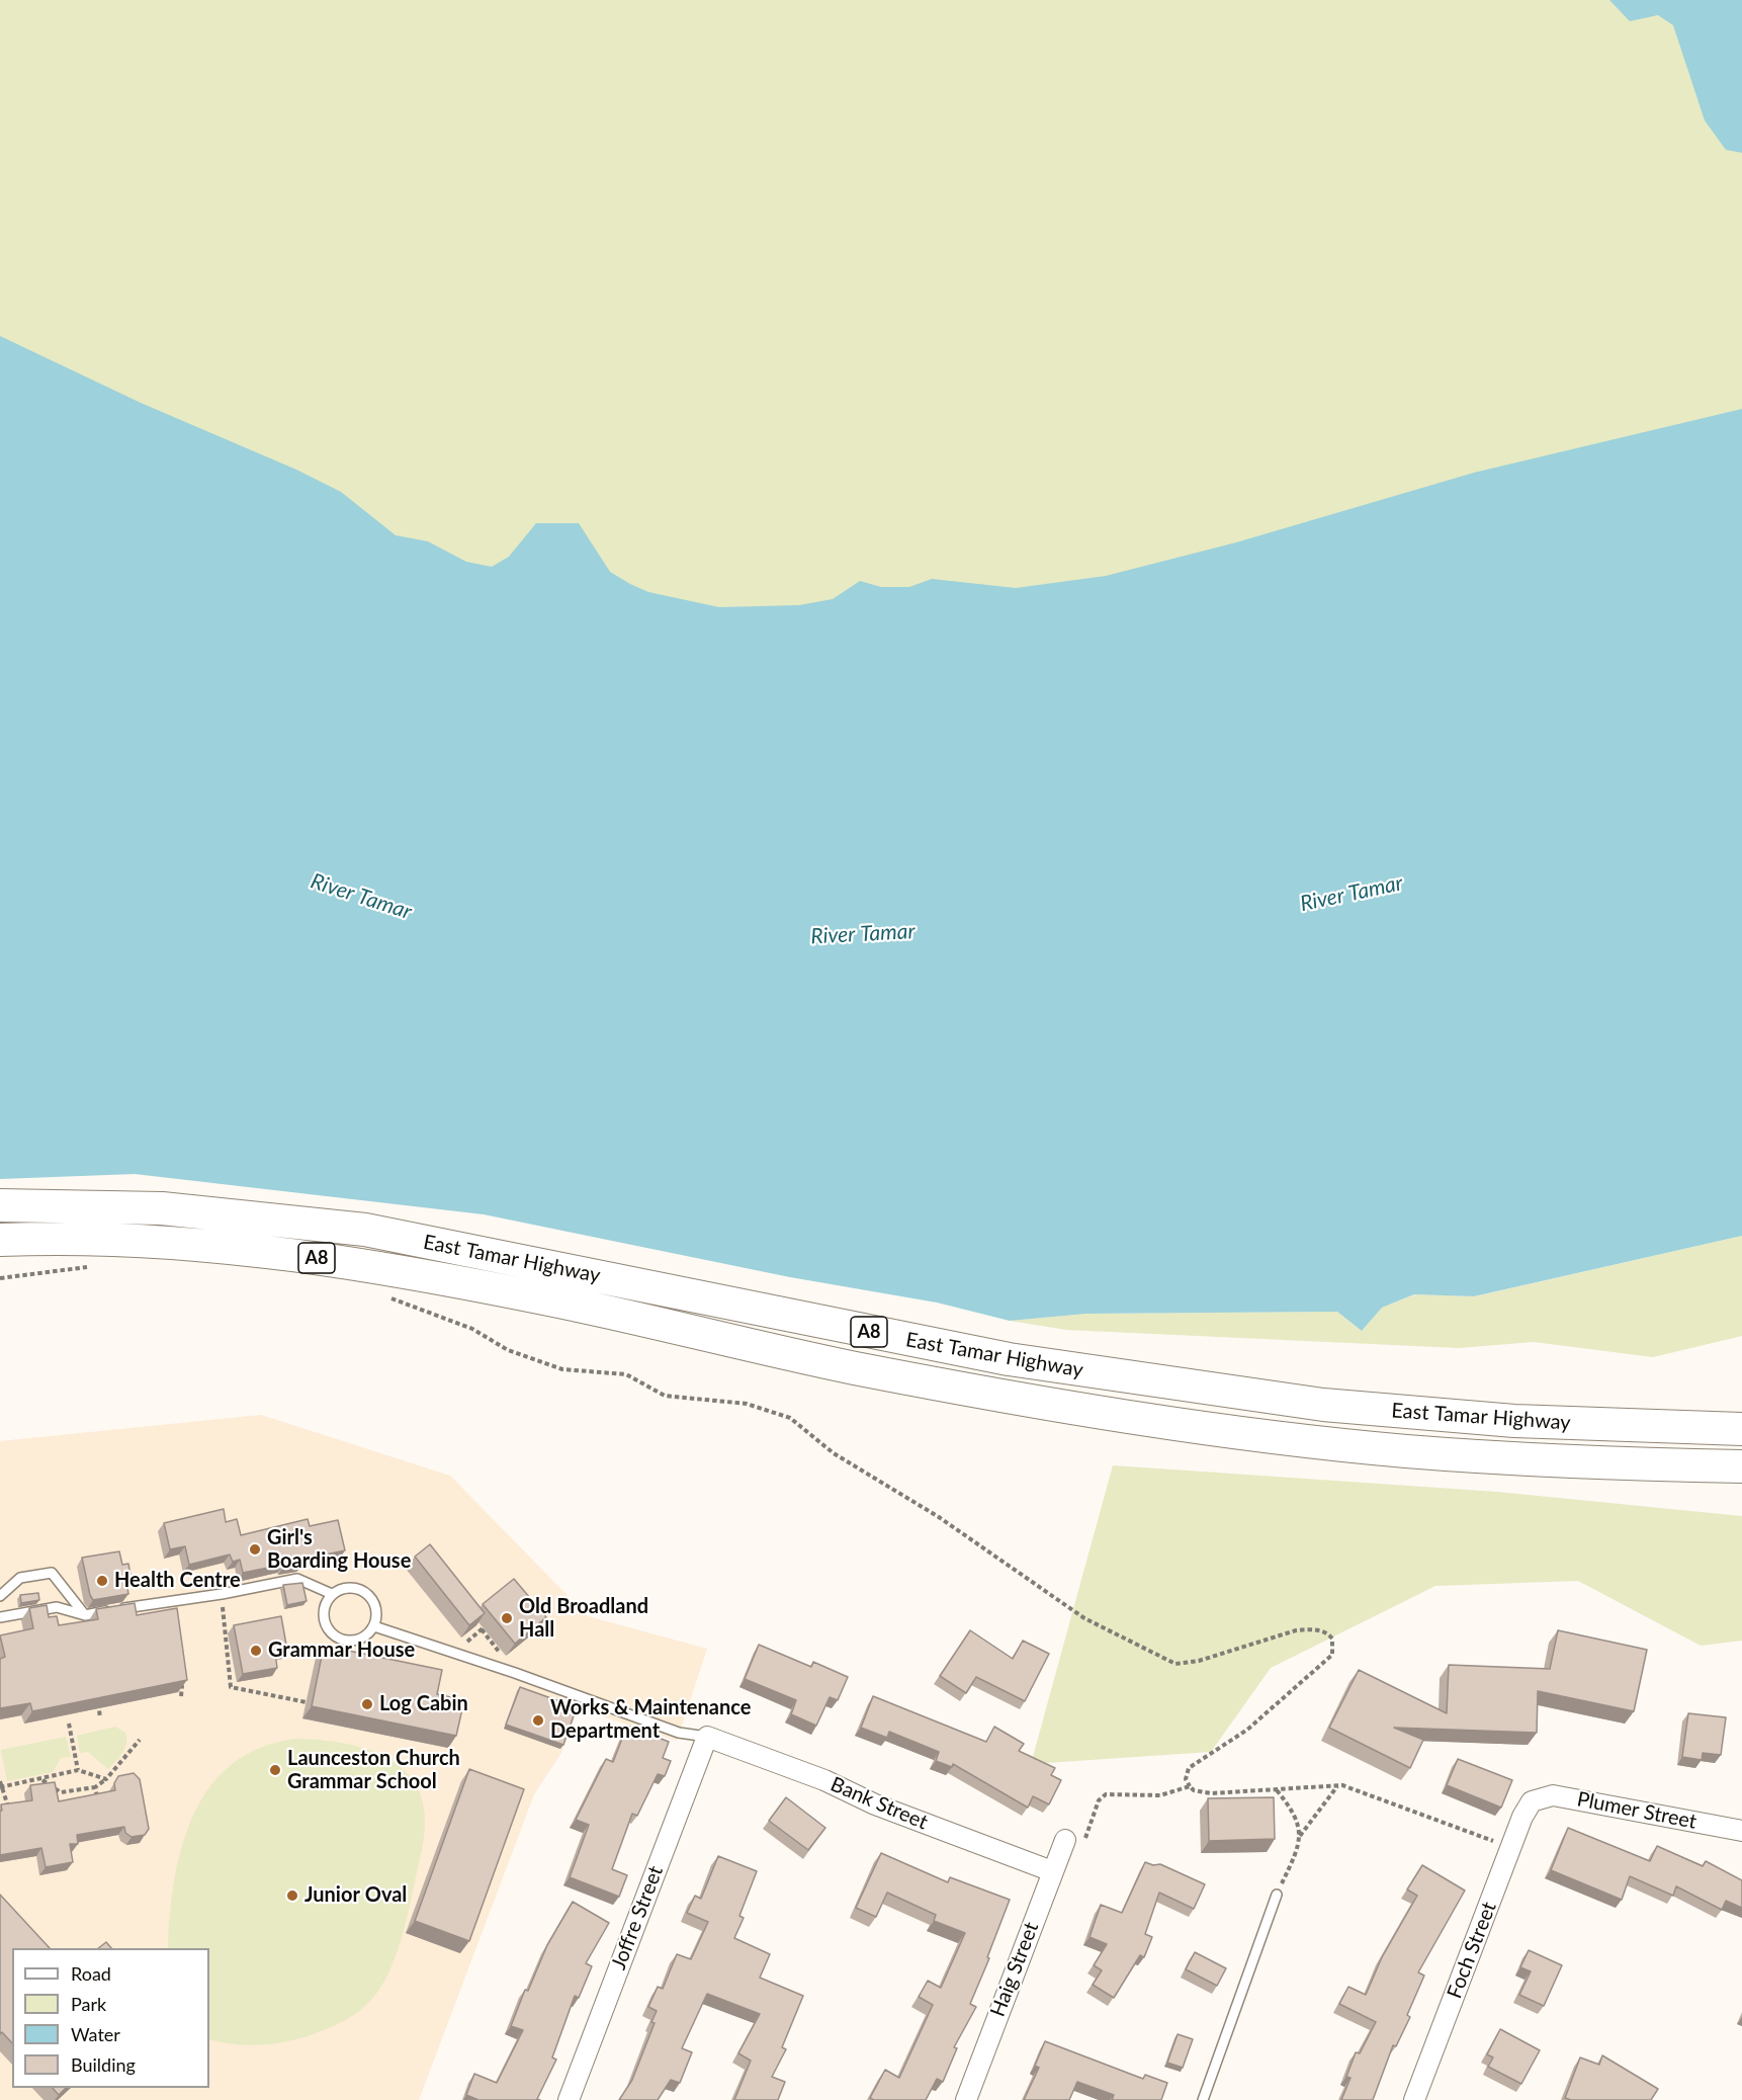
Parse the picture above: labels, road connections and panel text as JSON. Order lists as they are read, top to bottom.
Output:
{
  "streets": {
    "highway": ["A8", "East Tamar Highway"],
    "street": [
      "Bank Street",
      "Plumer Street",
      "Joffre Street",
      "Foch Street",
      "Haig Street"
    ]
  },
  "crossings": [
    ["Bank Street", "Joffre Street"],
    ["Bank Street", "Haig Street"],
    ["Plumer Street", "Foch Street"]
  ],
  "water": ["River Tamar"],
  "places": [
    "Girl's Boarding House",
    "Health Centre",
    "Old Broadland Hall",
    "Grammar House",
    "Log Cabin",
    "Works & Maintenance Department",
    "Launceston Church Grammar School",
    "Junior Oval"
  ],
  "legend": [
    "Road",
    "Park",
    "Water",
    "Building"
  ]
}
